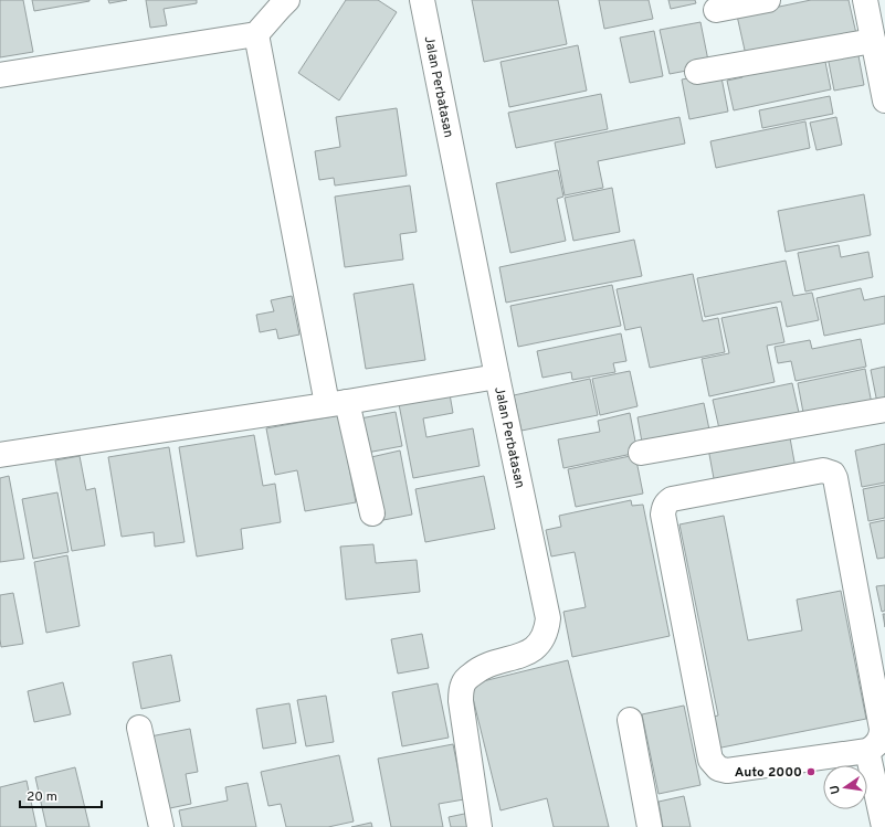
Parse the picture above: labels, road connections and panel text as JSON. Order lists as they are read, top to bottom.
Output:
{
  "streets": {
    "street": ["Jalan Perbatasan"]
  },
  "places": ["Auto 2000"],
  "scale_bar": "20 m",
  "north": "left"
}
